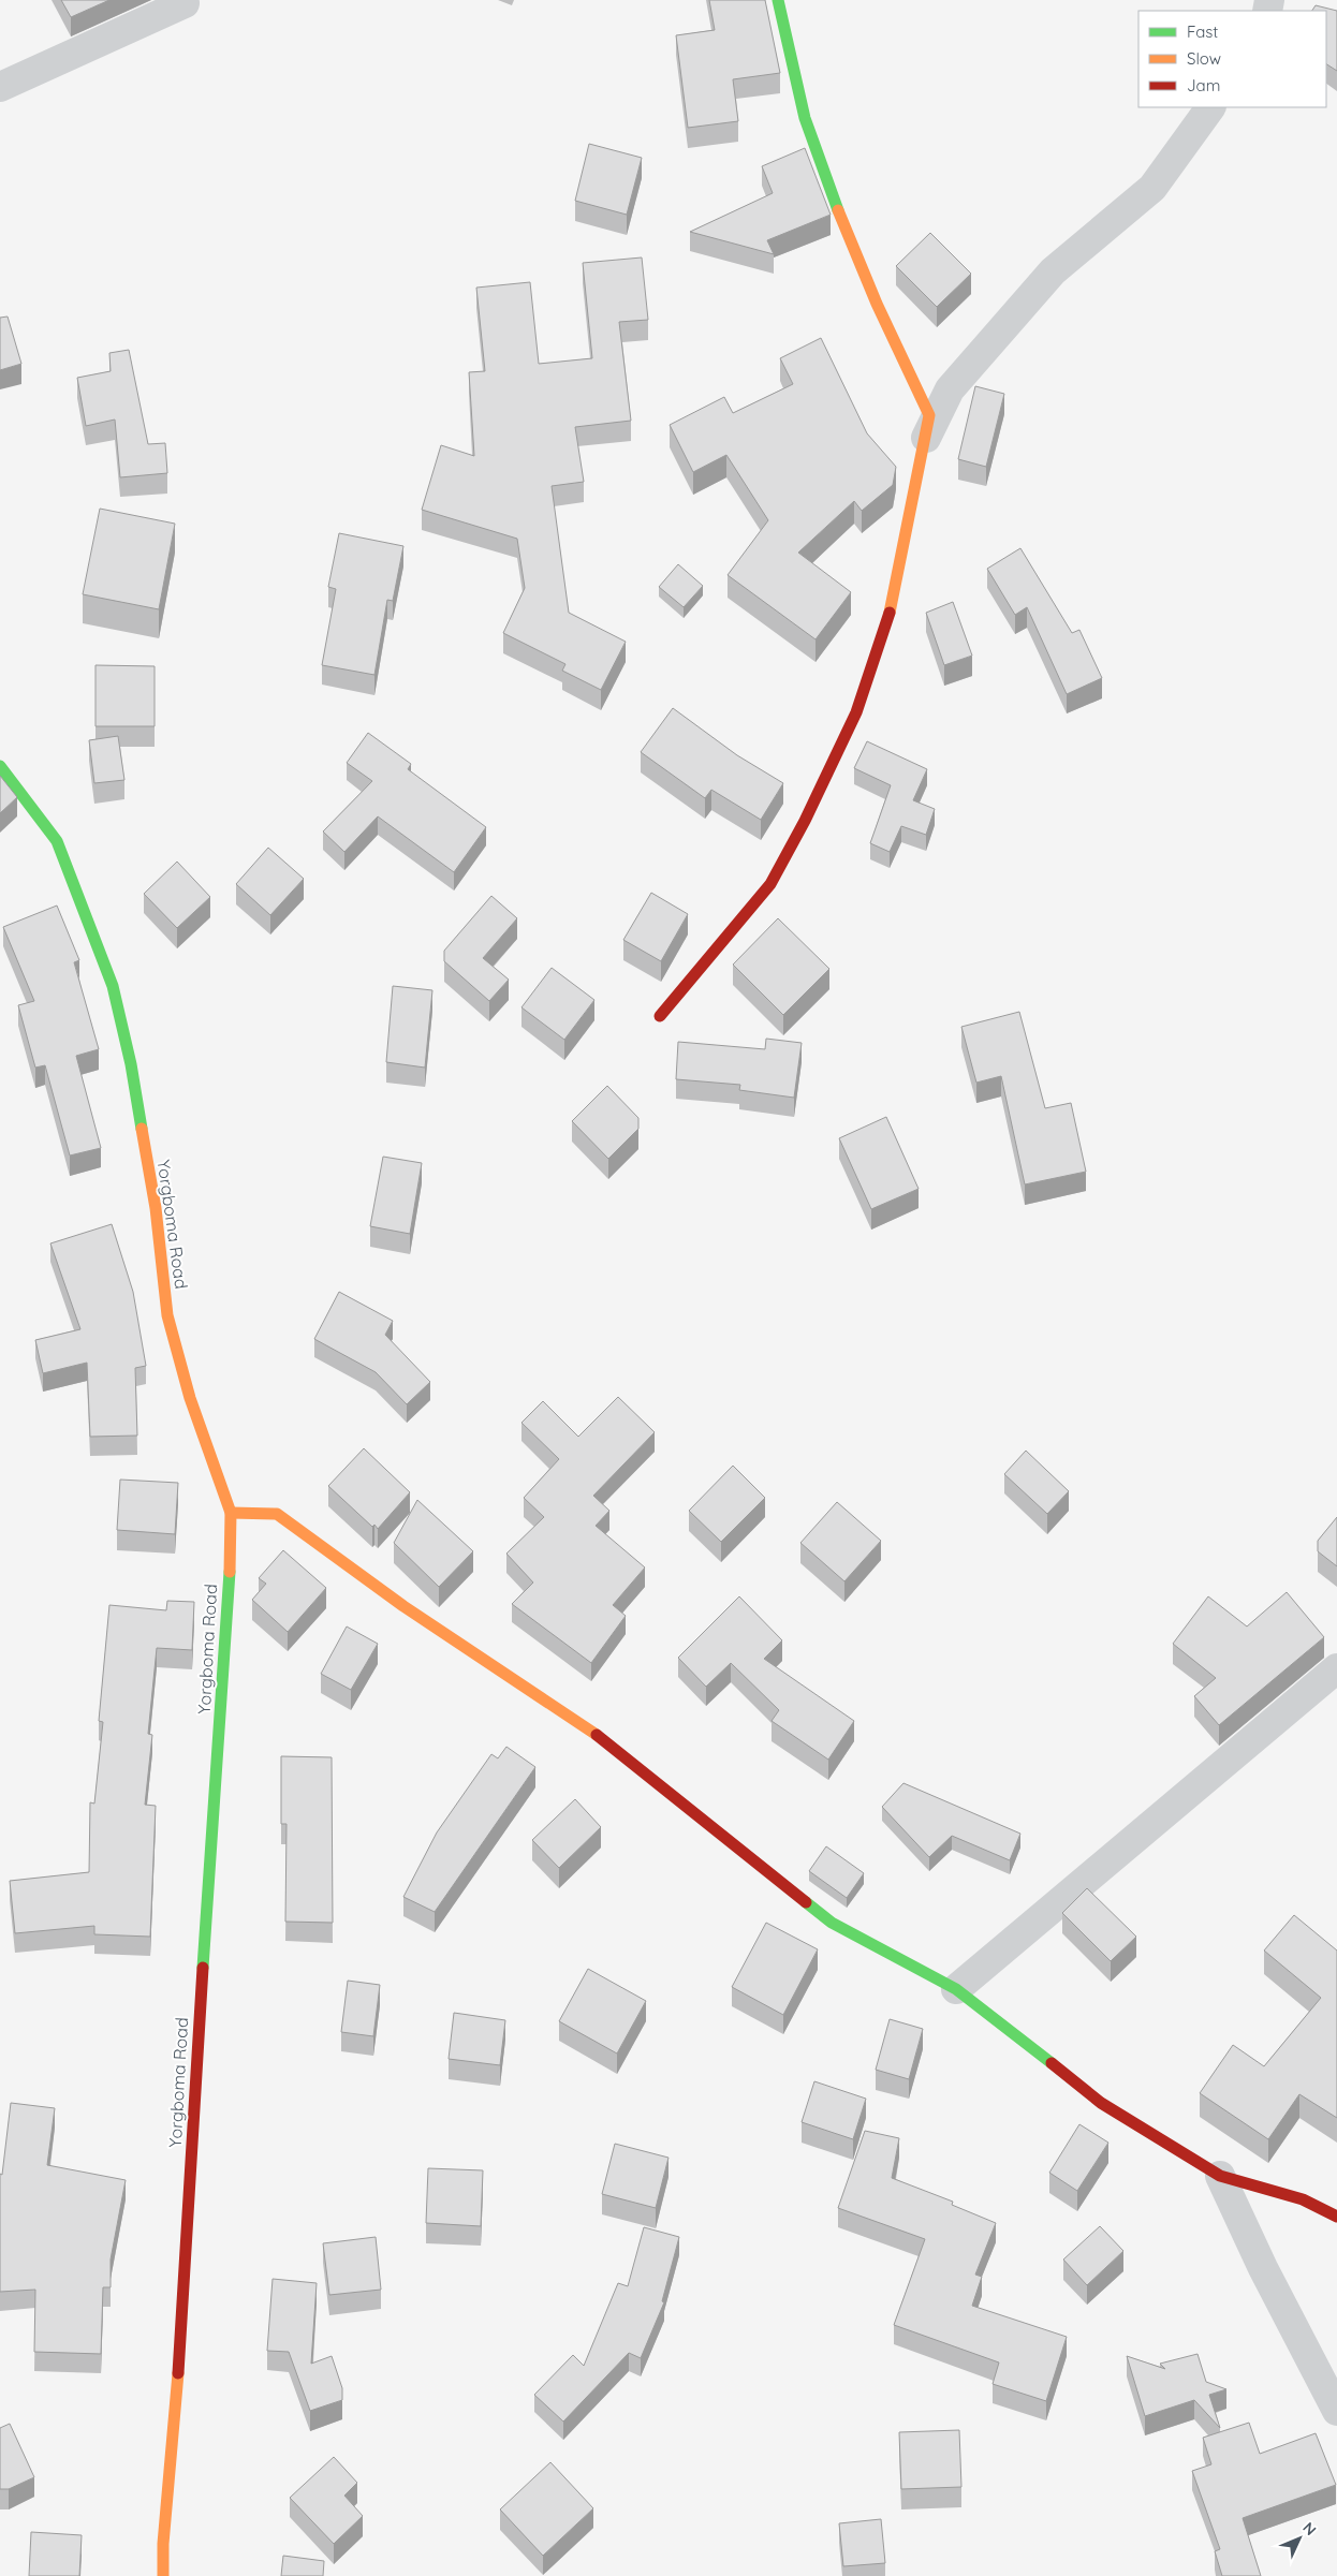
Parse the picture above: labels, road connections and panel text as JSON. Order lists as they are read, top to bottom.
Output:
{
  "streets": {
    "street": ["Yorgboma Road"]
  },
  "legend": ["Fast", "Slow", "Jam"],
  "north": "top right"
}
